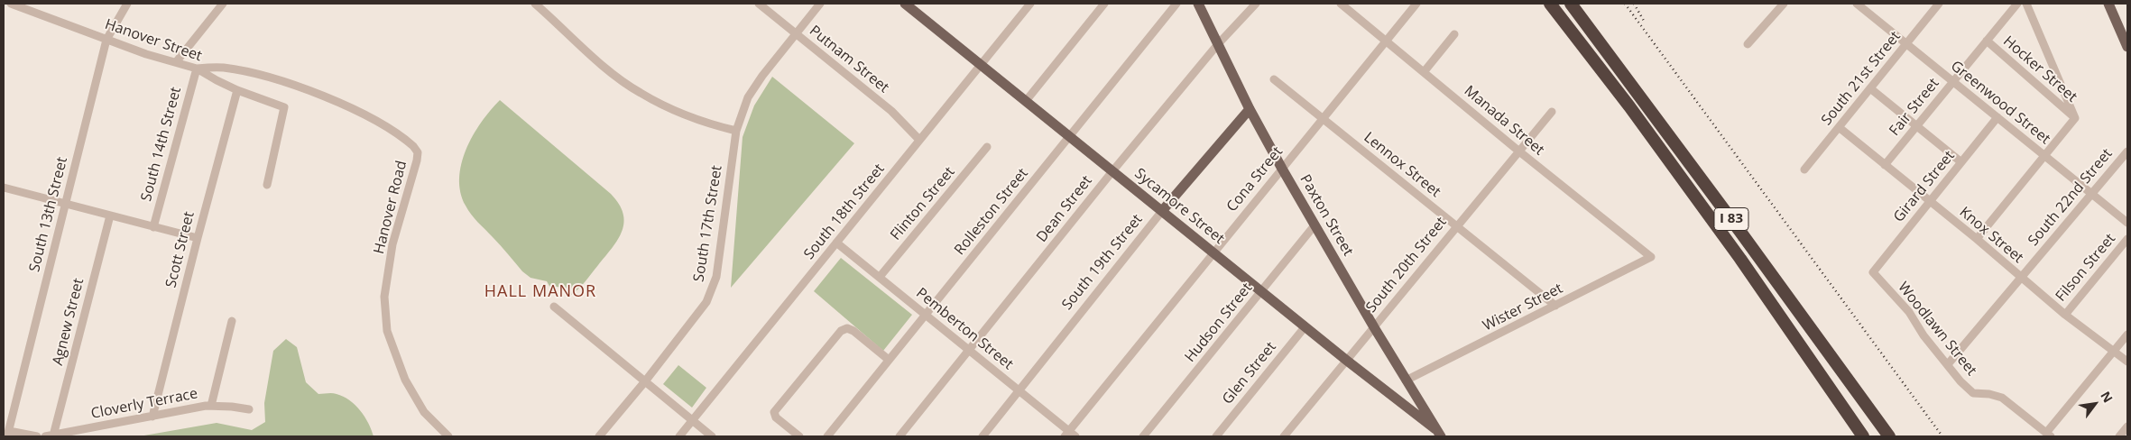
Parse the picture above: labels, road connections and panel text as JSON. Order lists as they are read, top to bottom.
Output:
{
  "streets": {
    "highway": ["I 83"],
    "main road": ["Sycamore Street", "Paxton Street", "South 19th Street"],
    "street": [
      "Hanover Street",
      "Putnam Street",
      "Hocker Street",
      "South 21st Street",
      "Greenwood Street",
      "Fair Street",
      "Manada Street",
      "South 14th Street",
      "Lennox Street",
      "Cona Street",
      "Girard Street",
      "South 22nd Street",
      "Flinton Street",
      "Hanover Road",
      "Dean Street",
      "South 18th Street",
      "Rolleston Street",
      "South 13th Street",
      "South 17th Street",
      "Knox Street",
      "Scott Street",
      "South 20th Street",
      "Filson Street",
      "Wister Street",
      "Agnew Street",
      "Hudson Street",
      "Pemberton Street",
      "Woodlawn Street",
      "Glen Street",
      "Cloverly Terrace"
    ]
  },
  "crossings": [
    ["Hanover Street", "South 14th Street"],
    ["Hanover Street", "Hanover Road"],
    ["Hanover Street", "South 13th Street"],
    ["Hanover Street", "Scott Street"],
    ["Putnam Street", "South 18th Street"],
    ["Putnam Street", "South 17th Street"],
    ["Hocker Street", "Fair Street"],
    ["South 21st Street", "Greenwood Street"],
    ["South 21st Street", "Knox Street"],
    ["Greenwood Street", "Fair Street"],
    ["Greenwood Street", "Girard Street"],
    ["Greenwood Street", "South 22nd Street"],
    ["Fair Street", "Knox Street"],
    ["Manada Street", "Cona Street"],
    ["Manada Street", "South 20th Street"],
    ["Manada Street", "Wister Street"],
    ["South 14th Street", "Hanover Road"],
    ["Lennox Street", "Cona Street"],
    ["Lennox Street", "South 20th Street"],
    ["Lennox Street", "Wister Street"],
    ["Cona Street", "Sycamore Street"],
    ["Cona Street", "Paxton Street"],
    ["Cona Street", "Pemberton Street"],
    ["Girard Street", "Knox Street"],
    ["Girard Street", "Woodlawn Street"],
    ["South 22nd Street", "Knox Street"],
    ["South 22nd Street", "Woodlawn Street"],
    ["Flinton Street", "Pemberton Street"],
    ["Sycamore Street", "Dean Street"],
    ["Sycamore Street", "South 18th Street"],
    ["Sycamore Street", "Rolleston Street"],
    ["Sycamore Street", "Paxton Street"],
    ["Sycamore Street", "South 19th Street"],
    ["Sycamore Street", "South 20th Street"],
    ["Sycamore Street", "Hudson Street"],
    ["Sycamore Street", "Glen Street"],
    ["Dean Street", "Paxton Street"],
    ["Dean Street", "Pemberton Street"],
    ["South 18th Street", "Pemberton Street"],
    ["Rolleston Street", "Pemberton Street"],
    ["Paxton Street", "South 19th Street"],
    ["Paxton Street", "South 20th Street"],
    ["Paxton Street", "Wister Street"],
    ["Paxton Street", "Hudson Street"],
    ["Knox Street", "Filson Street"],
    ["Scott Street", "Cloverly Terrace"],
    ["South 19th Street", "Pemberton Street"],
    ["Agnew Street", "Cloverly Terrace"]
  ],
  "districts": ["HALL MANOR"],
  "north": "top right"
}
